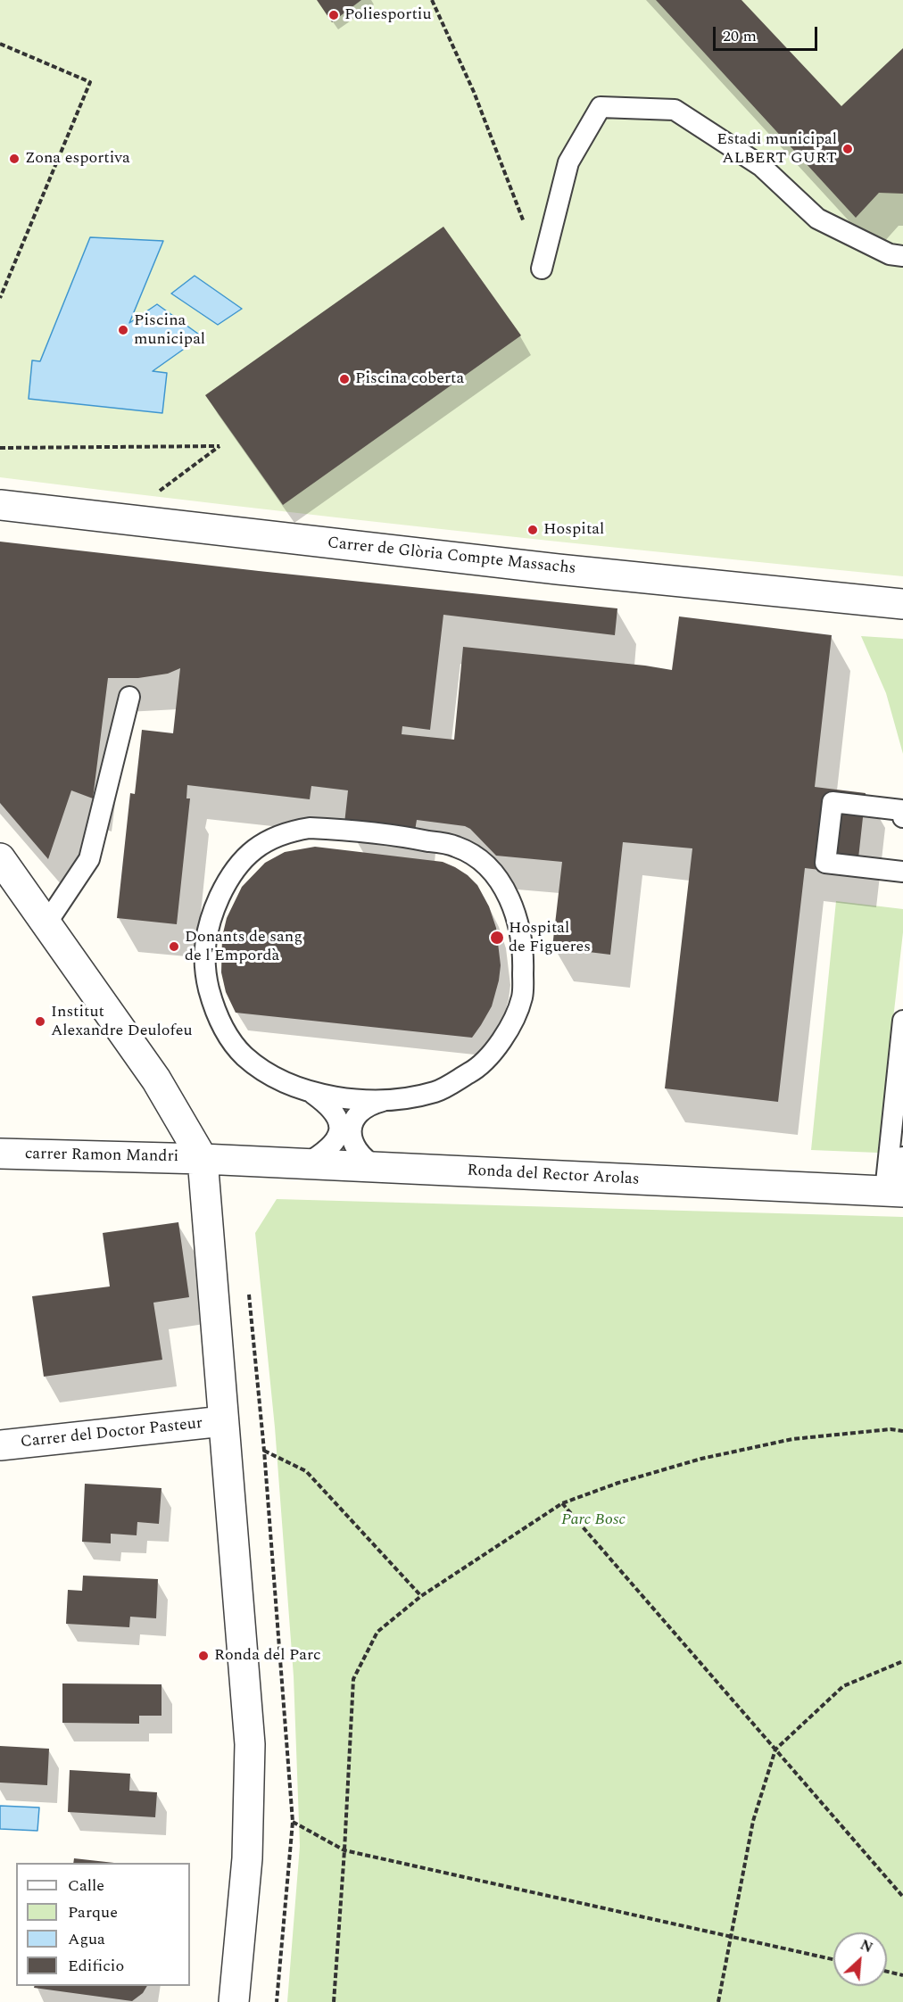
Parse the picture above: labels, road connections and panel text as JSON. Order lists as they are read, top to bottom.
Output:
{
  "streets": {
    "street": [
      "Carrer de Glòria Compte Massachs",
      "carrer Ramon Mandri",
      "Ronda del Rector Arolas",
      "Carrer del Doctor Pasteur"
    ]
  },
  "crossings": [
    ["carrer Ramon Mandri", "Ronda del Rector Arolas"]
  ],
  "parks": ["Parc Bosc"],
  "places": [
    "Poliesportiu",
    "Estadi municipal ALBERT GURT",
    "Zona esportiva",
    "Piscina municipal",
    "Piscina coberta",
    "Hospital",
    "Hospital de Figueres",
    "Donants de sang de l'Empordà",
    "Institut Alexandre Deulofeu",
    "Ronda del Parc"
  ],
  "legend": [
    "Calle",
    "Parque",
    "Agua",
    "Edificio"
  ],
  "scale_bar": "20 m",
  "north": "top right"
}
